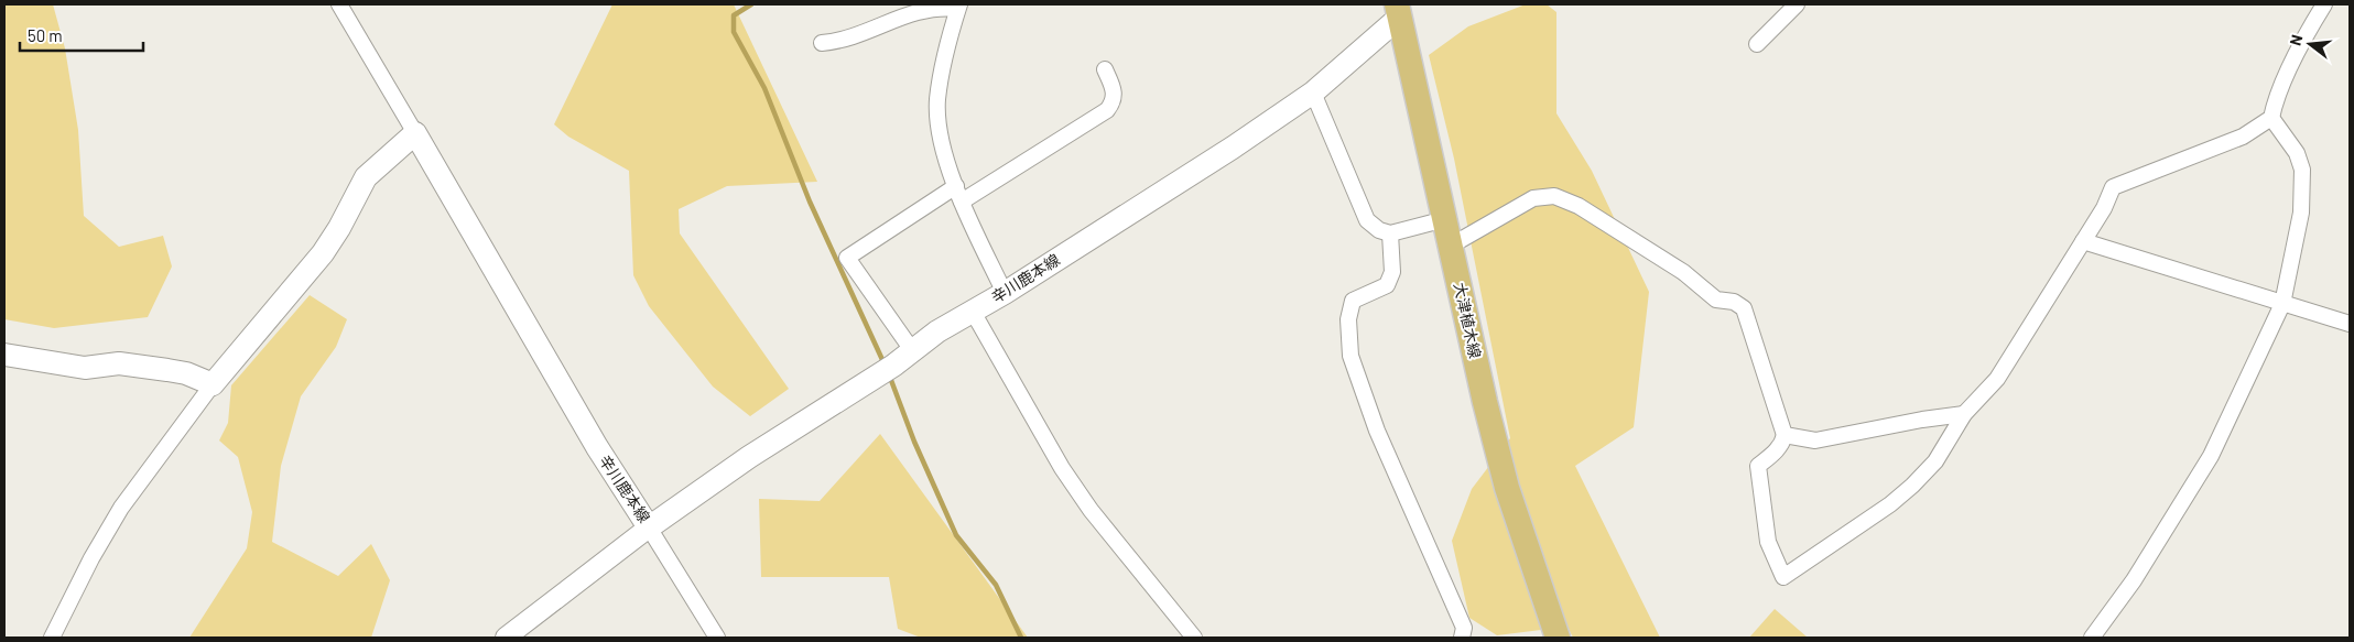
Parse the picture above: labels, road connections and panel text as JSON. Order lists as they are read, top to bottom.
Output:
{
  "streets": {
    "main road": ["辛川鹿本線", "大津植木線"]
  },
  "crossings": [
    ["辛川鹿本線", "大津植木線"]
  ],
  "scale_bar": "50 m",
  "north": "left"
}
